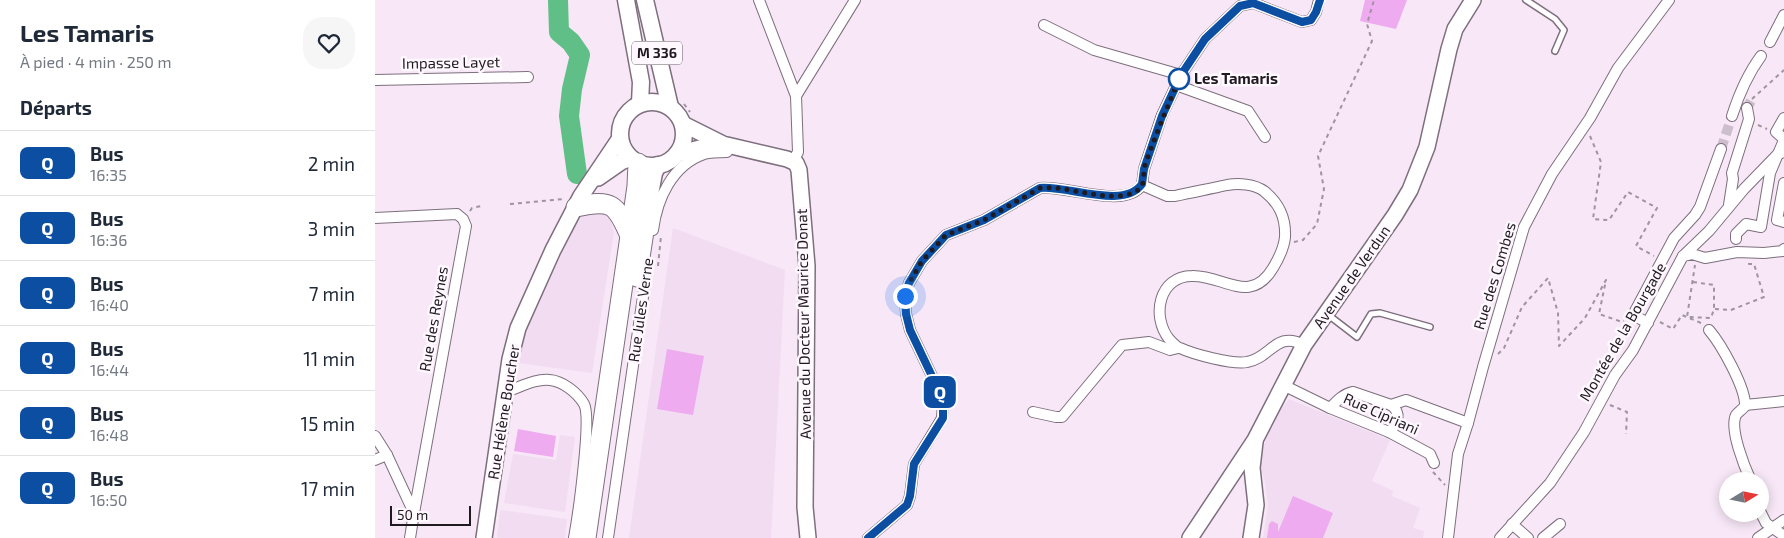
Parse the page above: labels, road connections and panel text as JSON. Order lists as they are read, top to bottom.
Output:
{
  "streets": {
    "main road": [
      "M 336",
      "Avenue de Verdun",
      "Rue Jules Verne",
      "Avenue du Docteur Maurice Donat",
      "Rue Hélène Boucher"
    ],
    "street": [
      "Impasse Layet",
      "Rue des Combes",
      "Rue des Reynes",
      "Montée de la Bourgade",
      "Rue Cipriani"
    ]
  },
  "crossings": [
    ["M 336", "Rue Jules Verne"],
    ["M 336", "Rue Hélène Boucher"],
    ["Avenue de Verdun", "Rue Cipriani"],
    ["Rue Jules Verne", "Avenue du Docteur Maurice Donat"],
    ["Rue Jules Verne", "Rue Hélène Boucher"]
  ],
  "places": ["Les Tamaris"],
  "lines": ["bus line Q"],
  "scale_bar": "50 m",
  "north": "right",
  "page": {
    "heading": [
      ["Les Tamaris", "À pied · 4 min · 250 m"],
      "Départs"
    ],
    "on_map": "Q",
    "list": [
      {
        "mark": "Q",
        "name": "Bus",
        "note": "16:35",
        "value": "2 min"
      },
      {
        "mark": "Q",
        "name": "Bus",
        "note": "16:36",
        "value": "3 min"
      },
      {
        "mark": "Q",
        "name": "Bus",
        "note": "16:40",
        "value": "7 min"
      },
      {
        "mark": "Q",
        "name": "Bus",
        "note": "16:44",
        "value": "11 min"
      },
      {
        "mark": "Q",
        "name": "Bus",
        "note": "16:48",
        "value": "15 min"
      },
      {
        "mark": "Q",
        "name": "Bus",
        "note": "16:50",
        "value": "17 min"
      }
    ],
    "scale": "50 m"
  }
}
